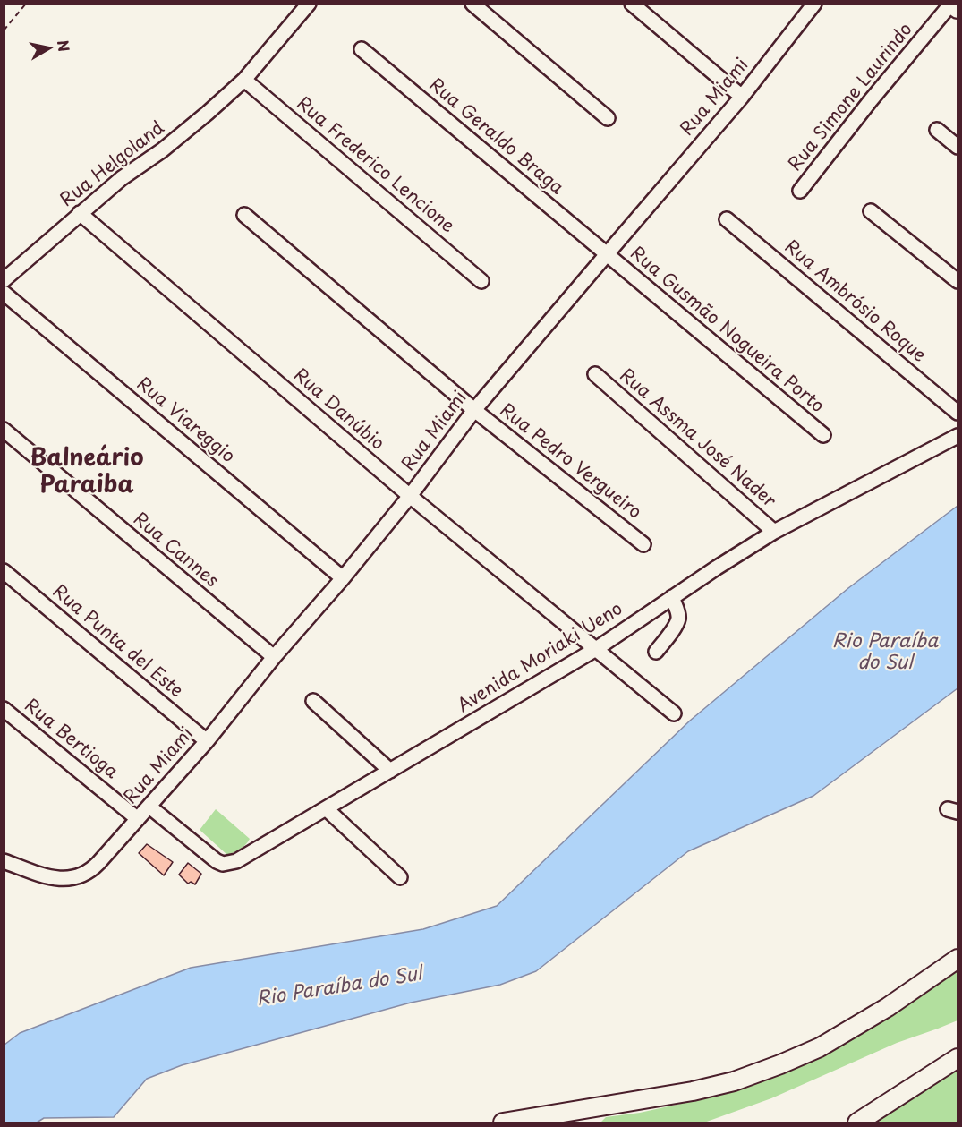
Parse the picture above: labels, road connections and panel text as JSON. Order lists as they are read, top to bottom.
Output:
{
  "streets": {
    "street": [
      "Rua Miami",
      "Rua Simone Laurindo",
      "Rua Geraldo Braga",
      "Rua Helgoland",
      "Rua Frederico Lencione",
      "Rua Ambrósio Roque",
      "Rua Gusmão Nogueira Porto",
      "Rua Danúbio",
      "Rua Viareggio",
      "Rua Assma José Nader",
      "Rua Pedro Vergueiro",
      "Rua Cannes",
      "Rua Punta del Este",
      "Avenida Moriaki Ueno",
      "Rua Bertioga"
    ]
  },
  "crossings": [
    ["Rua Miami", "Rua Geraldo Braga"],
    ["Rua Miami", "Rua Gusmão Nogueira Porto"],
    ["Rua Miami", "Rua Danúbio"],
    ["Rua Miami", "Rua Viareggio"],
    ["Rua Miami", "Rua Pedro Vergueiro"],
    ["Rua Miami", "Rua Cannes"],
    ["Rua Miami", "Rua Punta del Este"],
    ["Rua Miami", "Avenida Moriaki Ueno"],
    ["Rua Miami", "Rua Bertioga"],
    ["Rua Geraldo Braga", "Rua Gusmão Nogueira Porto"],
    ["Rua Helgoland", "Rua Frederico Lencione"],
    ["Rua Helgoland", "Rua Danúbio"],
    ["Rua Danúbio", "Avenida Moriaki Ueno"],
    ["Rua Assma José Nader", "Avenida Moriaki Ueno"]
  ],
  "districts": ["Balneário Paraiba"],
  "water": ["Rio Paraíba do Sul"],
  "north": "right"
}
